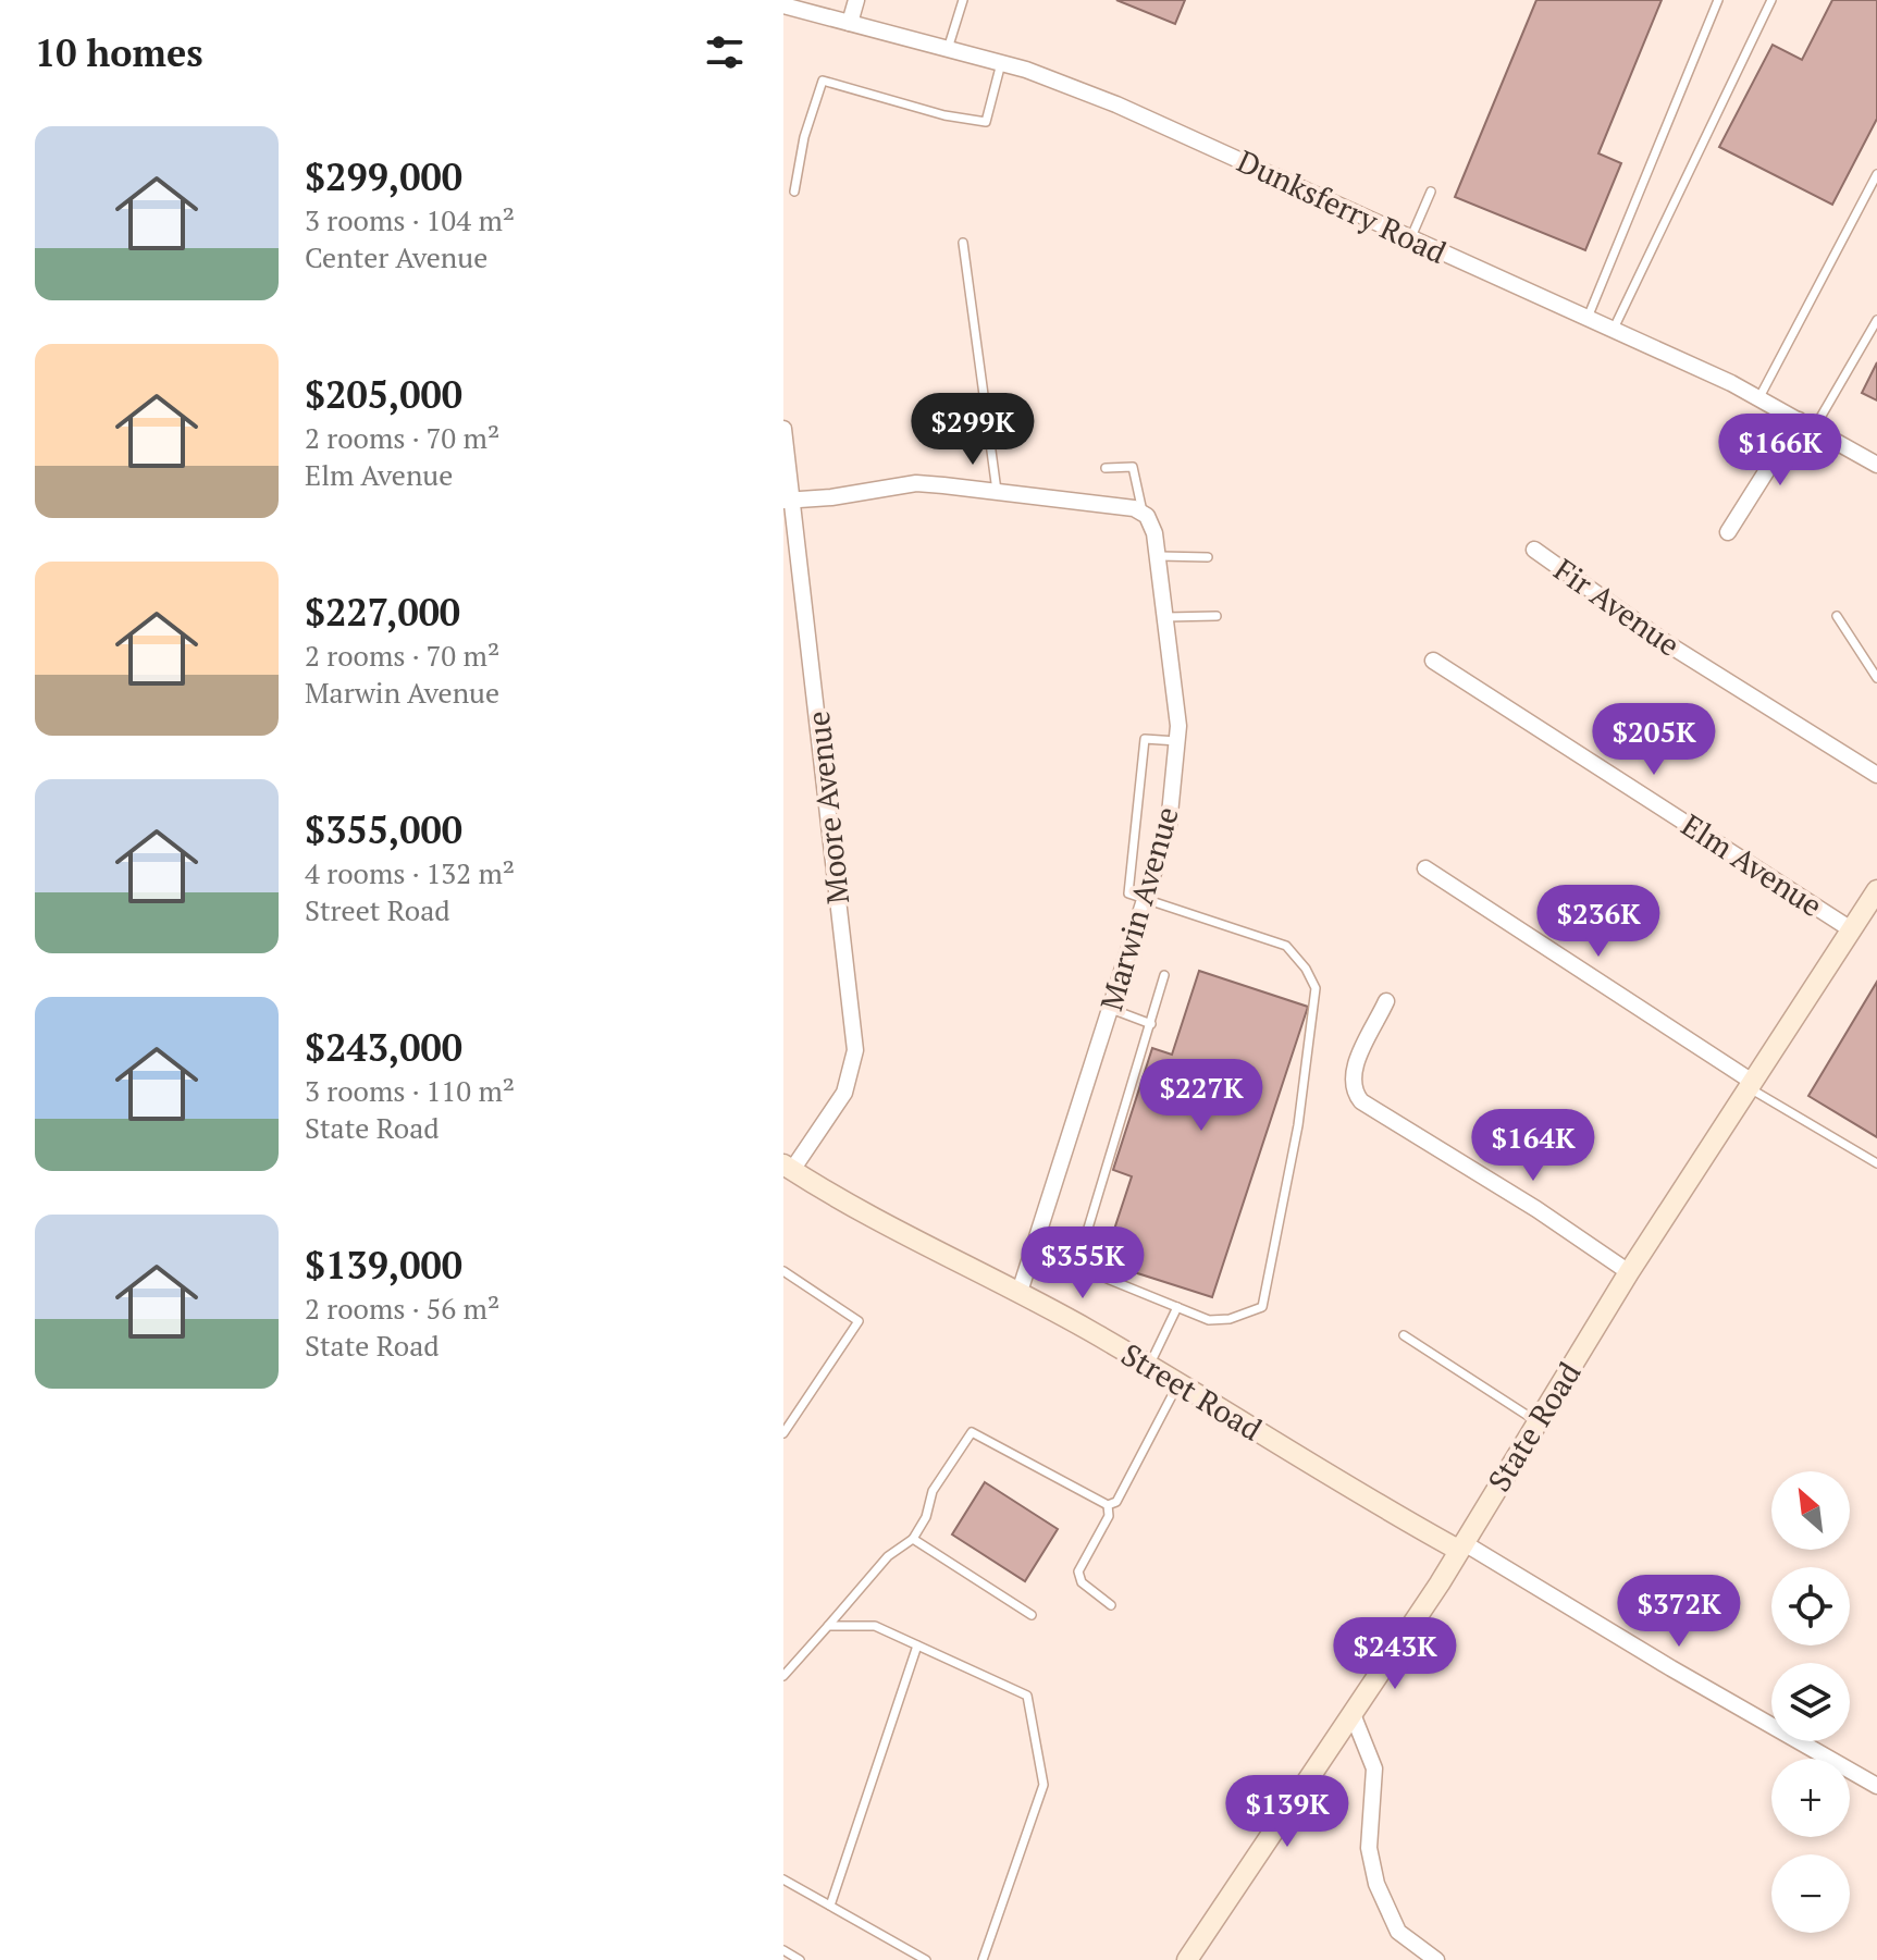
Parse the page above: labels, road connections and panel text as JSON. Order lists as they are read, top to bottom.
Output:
{
  "streets": {
    "main road": ["Street Road", "State Road"],
    "street": [
      "Dunksferry Road",
      "Fir Avenue",
      "Moore Avenue",
      "Elm Avenue",
      "Marwin Avenue"
    ]
  },
  "crossings": [
    ["Moore Avenue", "Street Road"],
    ["Elm Avenue", "State Road"],
    ["Marwin Avenue", "Street Road"],
    ["Street Road", "State Road"]
  ],
  "north": "top left",
  "page": {
    "heading": "10 homes",
    "list": [
      {
        "name": "$299,000",
        "note": "3 rooms · 104 m² · Center Avenue"
      },
      {
        "name": "$205,000",
        "note": "2 rooms · 70 m² · Elm Avenue"
      },
      {
        "name": "$227,000",
        "note": "2 rooms · 70 m² · Marwin Avenue"
      },
      {
        "name": "$355,000",
        "note": "4 rooms · 132 m² · Street Road"
      },
      {
        "name": "$243,000",
        "note": "3 rooms · 110 m² · State Road"
      },
      {
        "name": "$139,000",
        "note": "2 rooms · 56 m² · State Road"
      }
    ],
    "price": [
      "$299K",
      "$166K",
      "$205K",
      "$236K",
      "$227K",
      "$164K",
      "$355K",
      "$372K",
      "$243K",
      "$139K"
    ],
    "map_buttons": ["+", "−"]
  }
}
